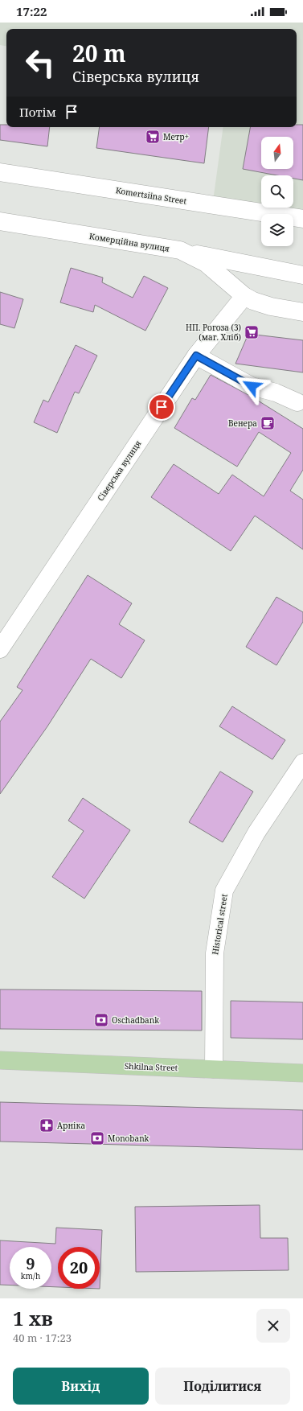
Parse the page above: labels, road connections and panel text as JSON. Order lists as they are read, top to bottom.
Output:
{
  "streets": {
    "main road": ["Shkilna Street"],
    "street": [
      "Komertsiina Street",
      "Комерційна вулиця",
      "Сіверська вулиця",
      "Historical street"
    ]
  },
  "crossings": [
    ["Комерційна вулиця", "Сіверська вулиця"],
    ["Historical street", "Shkilna Street"]
  ],
  "places": {
    "supermarket": ["Метр+", "НП. Рогоза (3) (маг. Хліб)"],
    "cafe": ["Венера"],
    "bank": ["Oschadbank", "Monobank"],
    "pharmacy": ["Арніка"]
  },
  "north": "top",
  "page": {
    "status": "17:22",
    "turn": ["20 m", "Сіверська вулиця"],
    "then": "Потім",
    "speed": "9 km/h",
    "limit": "20",
    "heading": ["1 хв", "40 m · 17:23"],
    "buttons": ["Вихід", "Поділитися"]
  }
}
